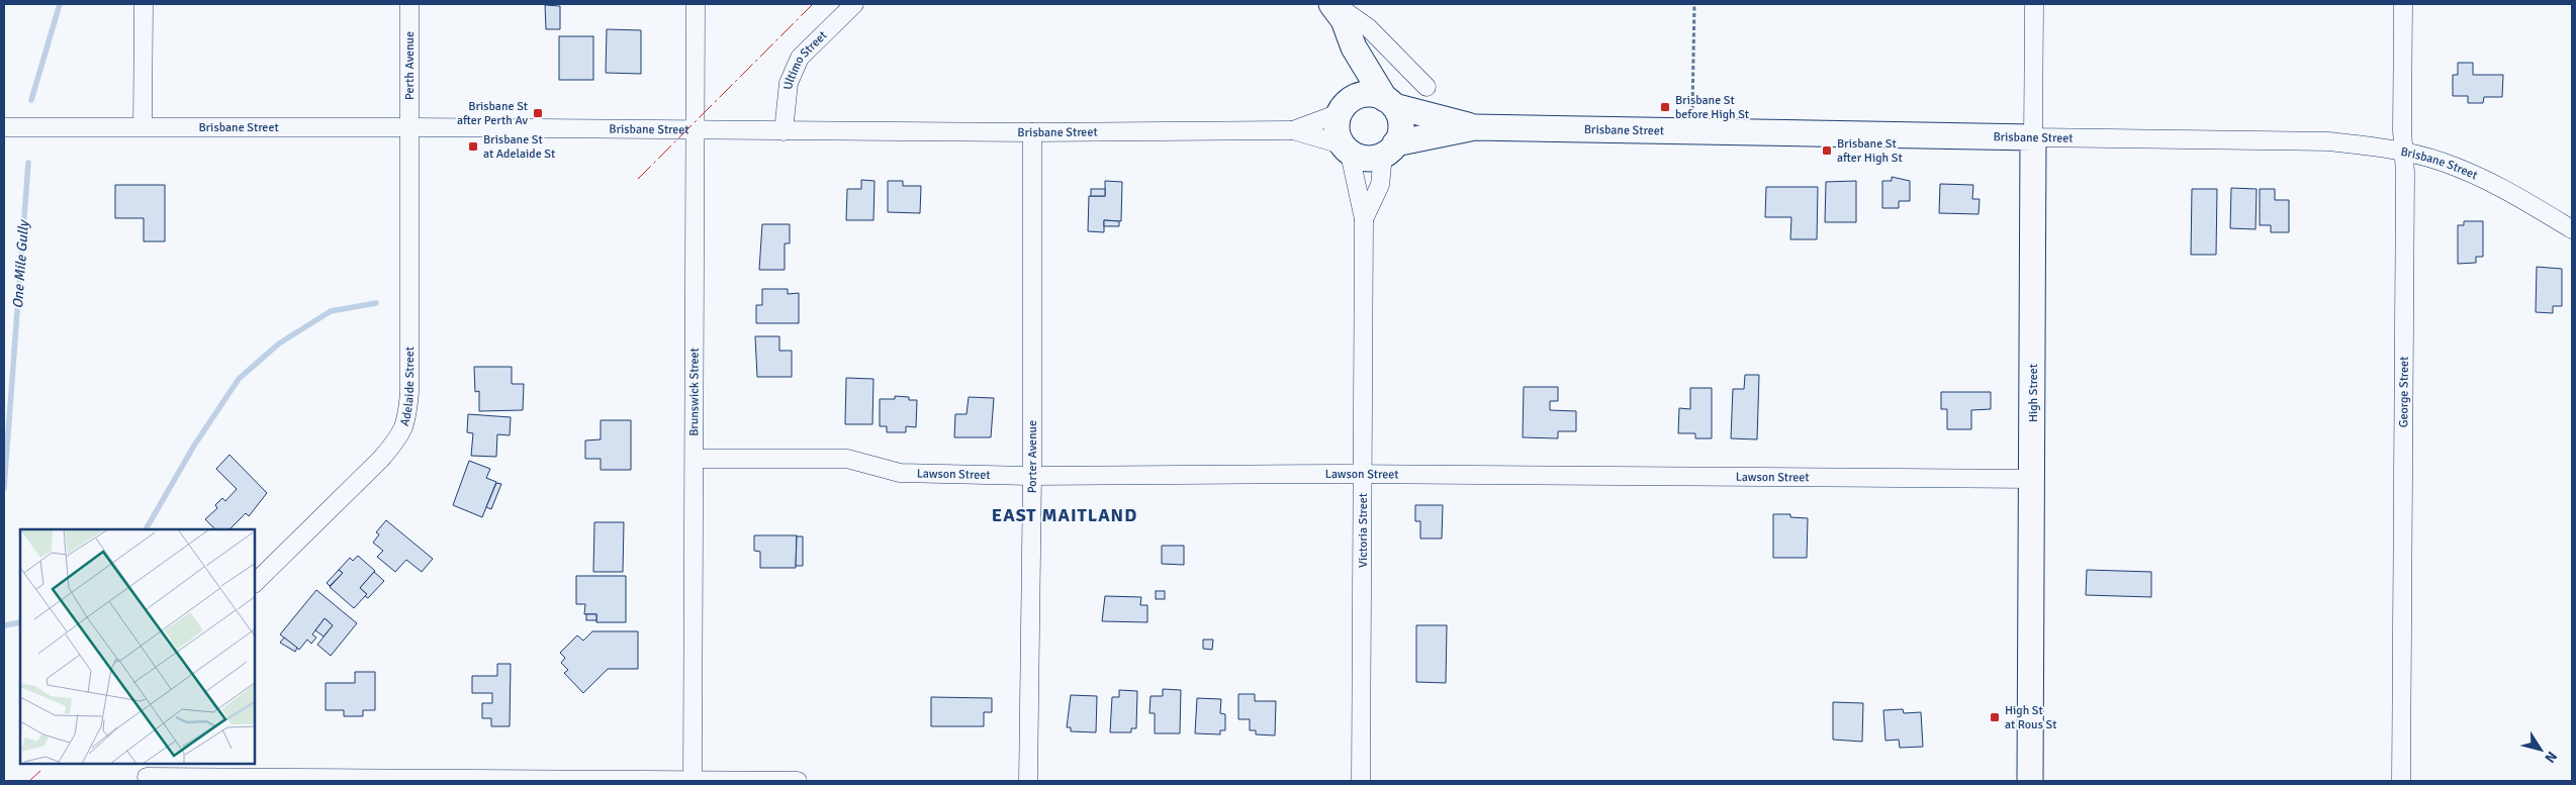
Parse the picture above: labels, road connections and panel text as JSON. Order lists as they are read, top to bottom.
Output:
{
  "streets": {
    "main road": ["Brisbane Street", "High Street"],
    "street": [
      "Ultimo Street",
      "Perth Avenue",
      "Adelaide Street",
      "Brunswick Street",
      "George Street",
      "Porter Avenue",
      "Lawson Street",
      "Victoria Street"
    ]
  },
  "crossings": [
    ["Ultimo Street", "Brisbane Street"],
    ["Perth Avenue", "Brisbane Street"],
    ["Perth Avenue", "Adelaide Street"],
    ["Brisbane Street", "Adelaide Street"],
    ["Brisbane Street", "Brunswick Street"],
    ["Brisbane Street", "George Street"],
    ["Brisbane Street", "High Street"],
    ["Brisbane Street", "Porter Avenue"],
    ["Brisbane Street", "Victoria Street"],
    ["Brunswick Street", "Lawson Street"],
    ["High Street", "Lawson Street"],
    ["Porter Avenue", "Lawson Street"],
    ["Lawson Street", "Victoria Street"]
  ],
  "districts": ["EAST MAITLAND"],
  "water": ["One Mile Gully"],
  "places": {
    "transit": [
      "Brisbane St before High St",
      "Brisbane St after Perth Av",
      "Brisbane St at Adelaide St",
      "Brisbane St after High St",
      "High St at Rous St"
    ]
  },
  "north": "bottom right"
}
